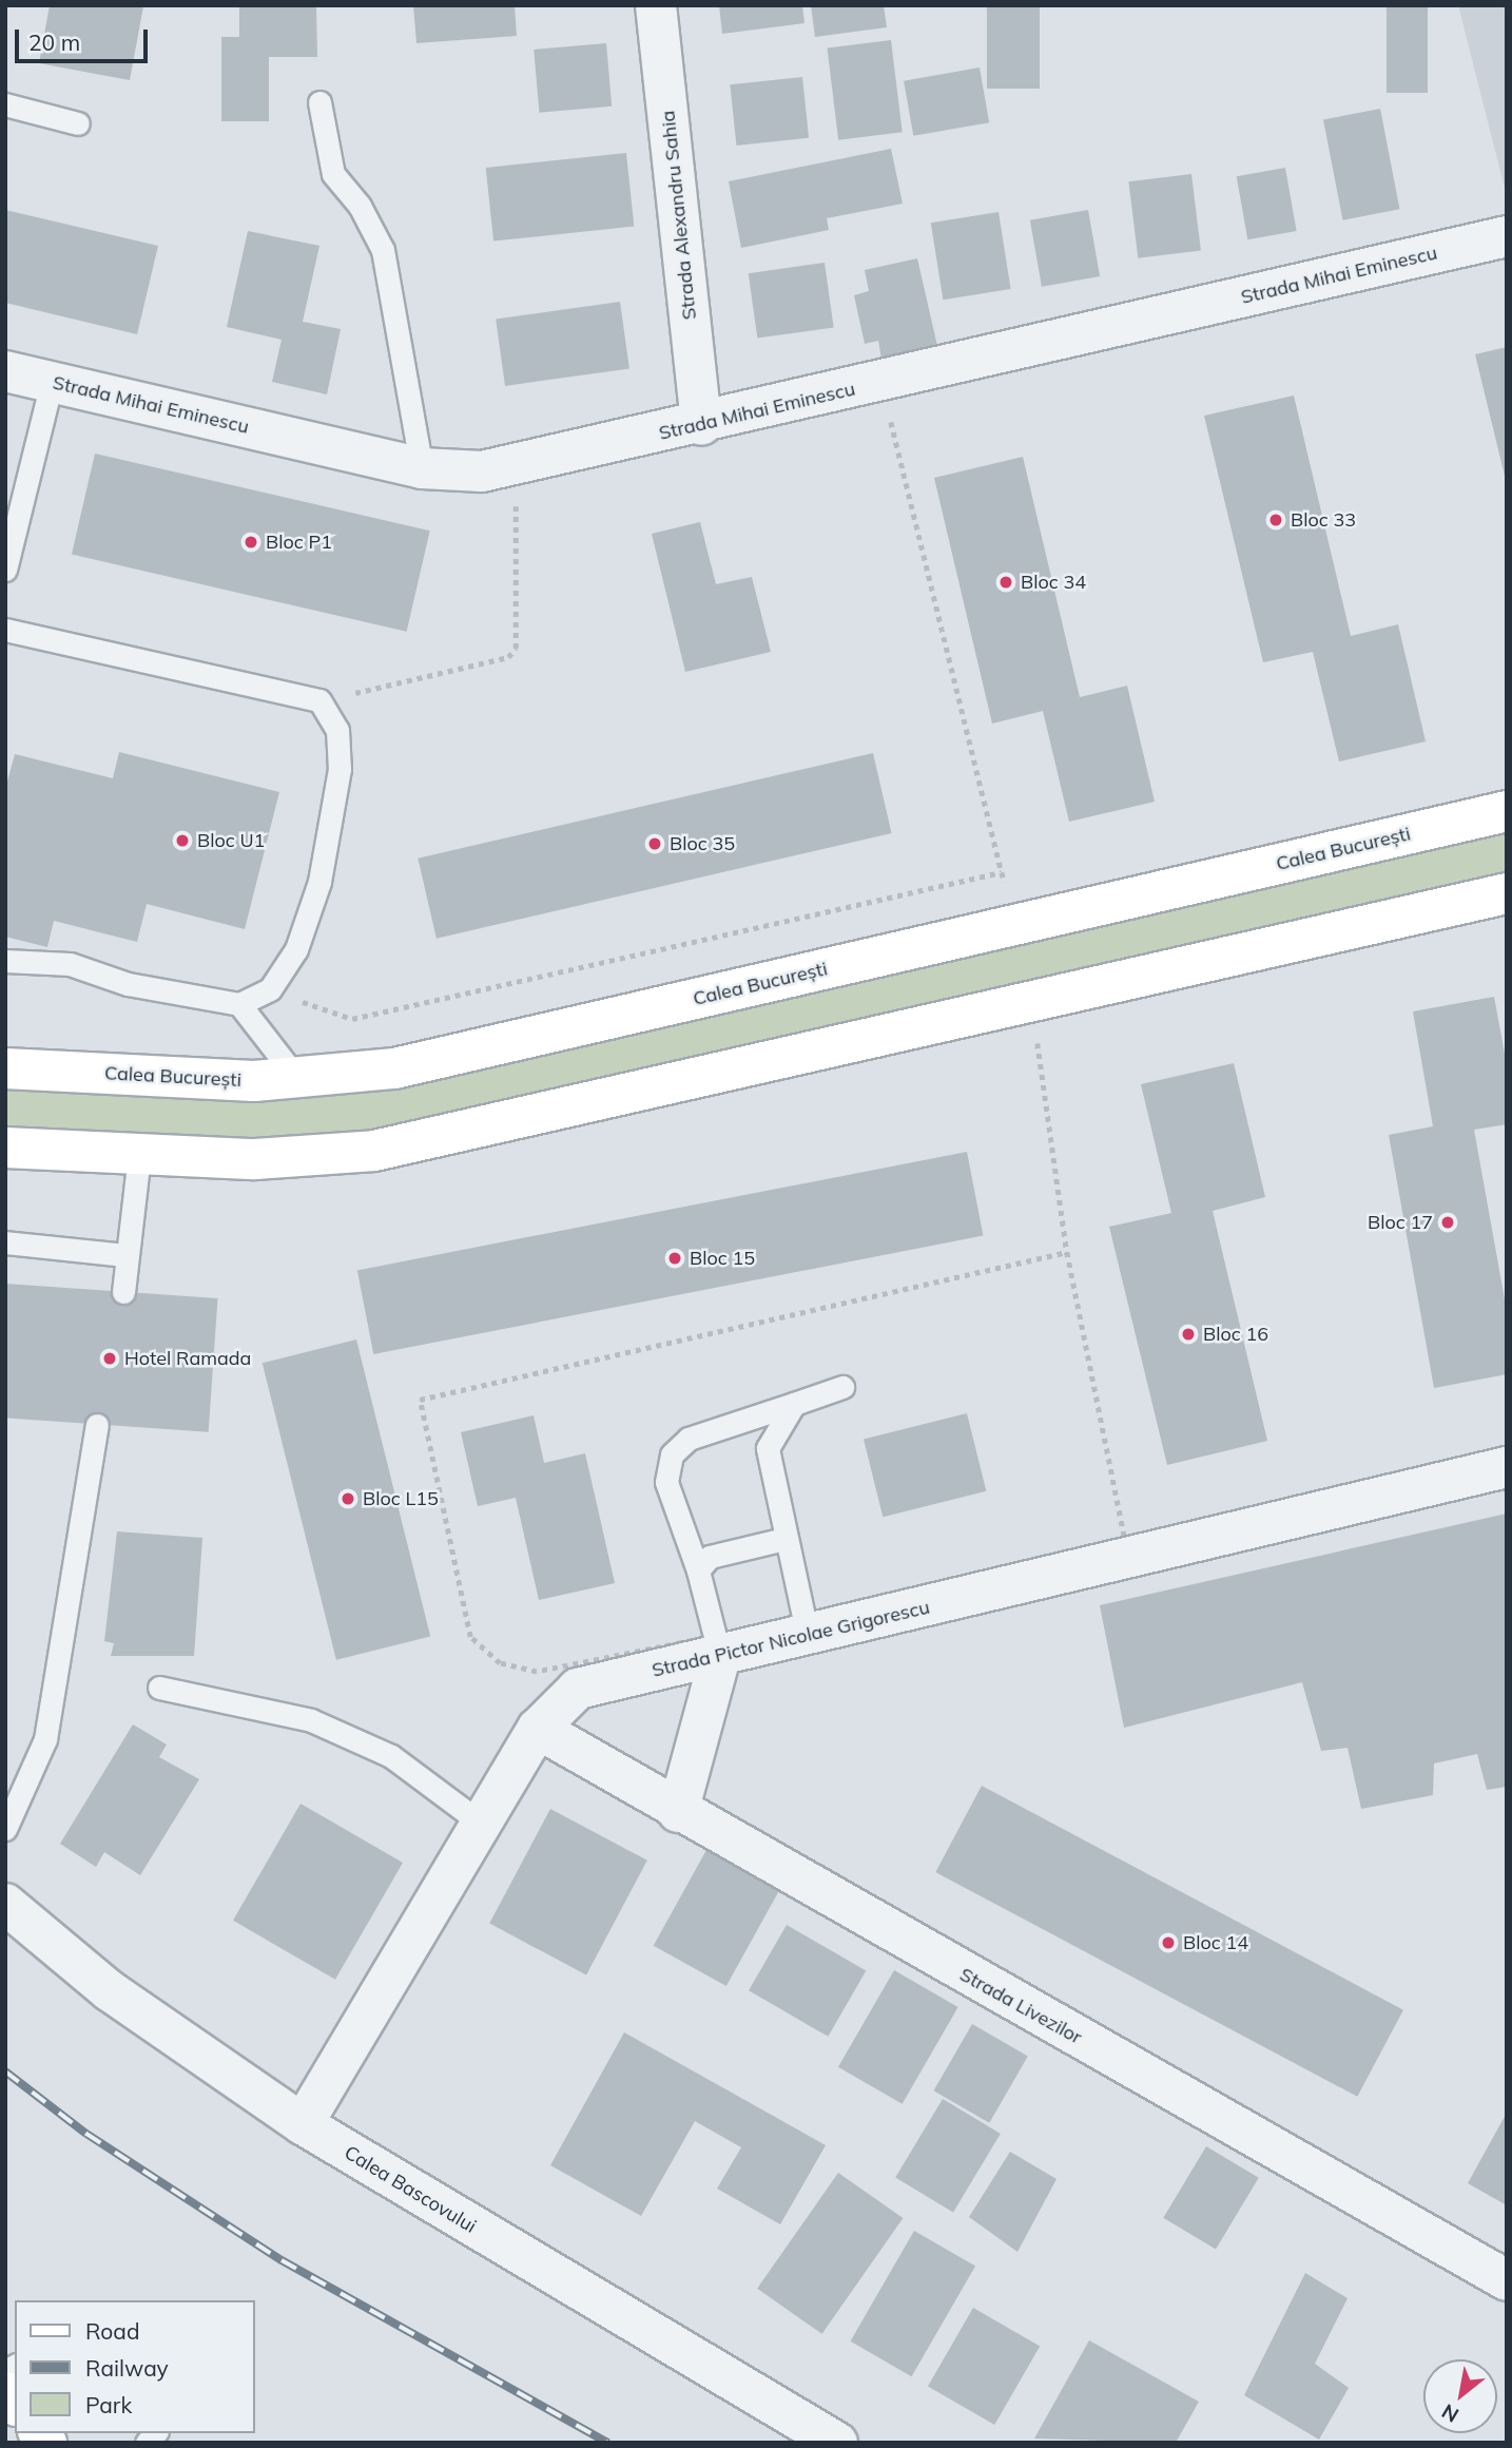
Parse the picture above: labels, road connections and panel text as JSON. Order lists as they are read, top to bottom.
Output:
{
  "streets": {
    "main road": ["Calea București"],
    "street": [
      "Strada Alexandru Sahia",
      "Strada Mihai Eminescu",
      "Strada Pictor Nicolae Grigorescu",
      "Strada Livezilor",
      "Calea Bascovului"
    ]
  },
  "crossings": [
    ["Strada Alexandru Sahia", "Strada Mihai Eminescu"],
    ["Strada Pictor Nicolae Grigorescu", "Strada Livezilor"],
    ["Strada Pictor Nicolae Grigorescu", "Calea Bascovului"]
  ],
  "places": [
    "Bloc 33",
    "Bloc P1",
    "Bloc 34",
    "Bloc U1",
    "Bloc 35",
    "Bloc 17",
    "Bloc 15",
    "Bloc 16",
    "Hotel Ramada",
    "Bloc L15",
    "Bloc 14"
  ],
  "legend": ["Road", "Railway", "Park"],
  "scale_bar": "20 m",
  "north": "bottom left"
}
